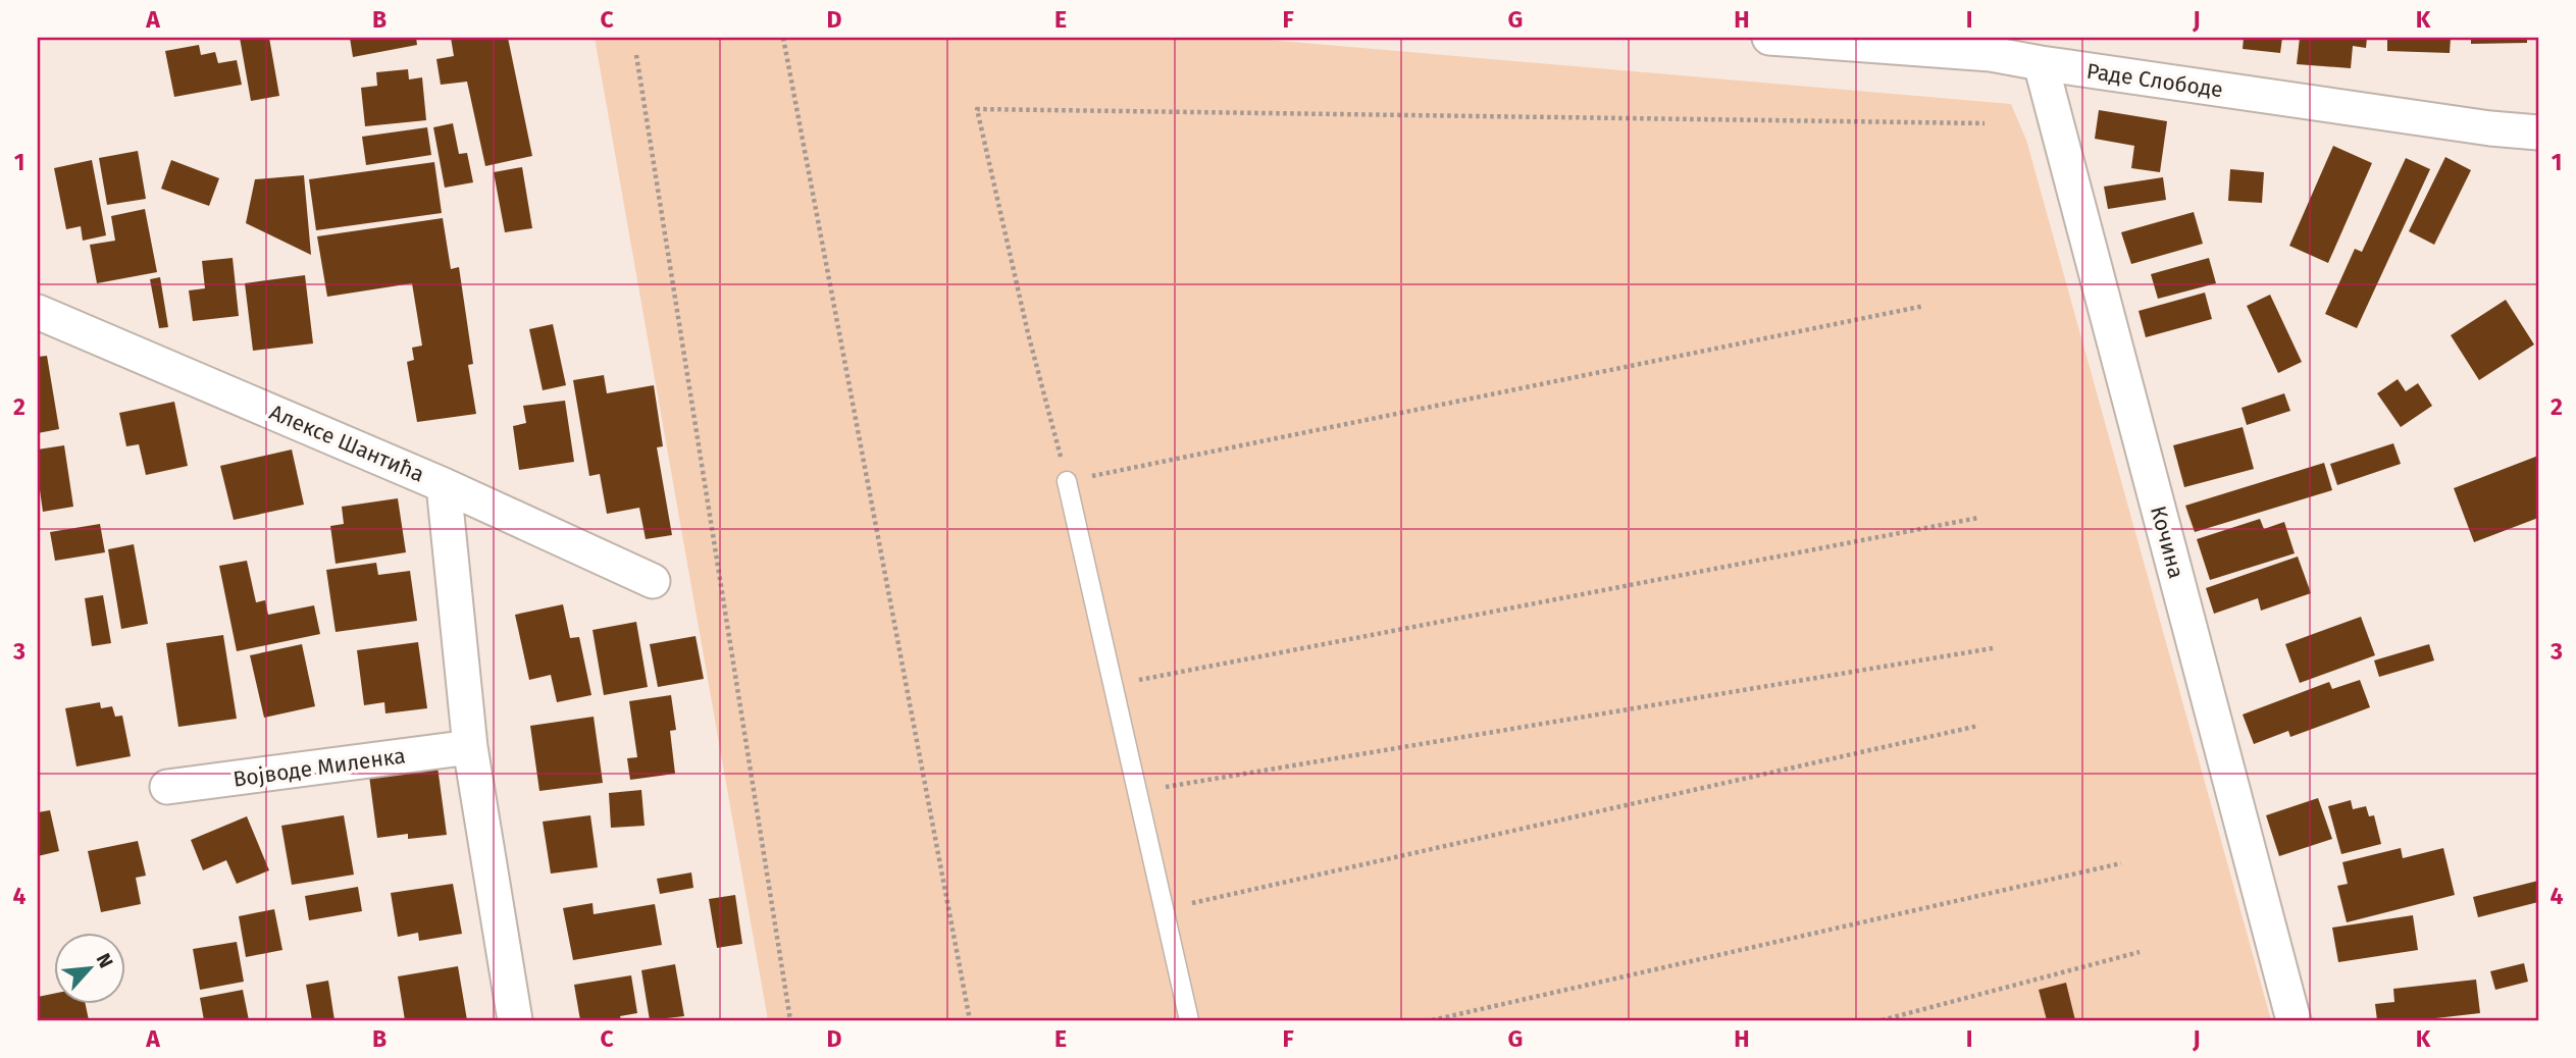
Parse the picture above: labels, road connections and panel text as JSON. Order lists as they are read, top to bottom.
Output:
{
  "streets": {
    "street": [
      "Раде Слободе",
      "Алексе Шантића",
      "Кочина",
      "Војводе Миленка"
    ]
  },
  "crossings": [
    ["Раде Слободе", "Кочина"]
  ],
  "north": "top right",
  "grid": {
    "columns": [
      "A",
      "B",
      "C",
      "D",
      "E",
      "F",
      "G",
      "H",
      "I",
      "J",
      "K"
    ],
    "rows": [
      "1",
      "2",
      "3",
      "4"
    ]
  }
}
